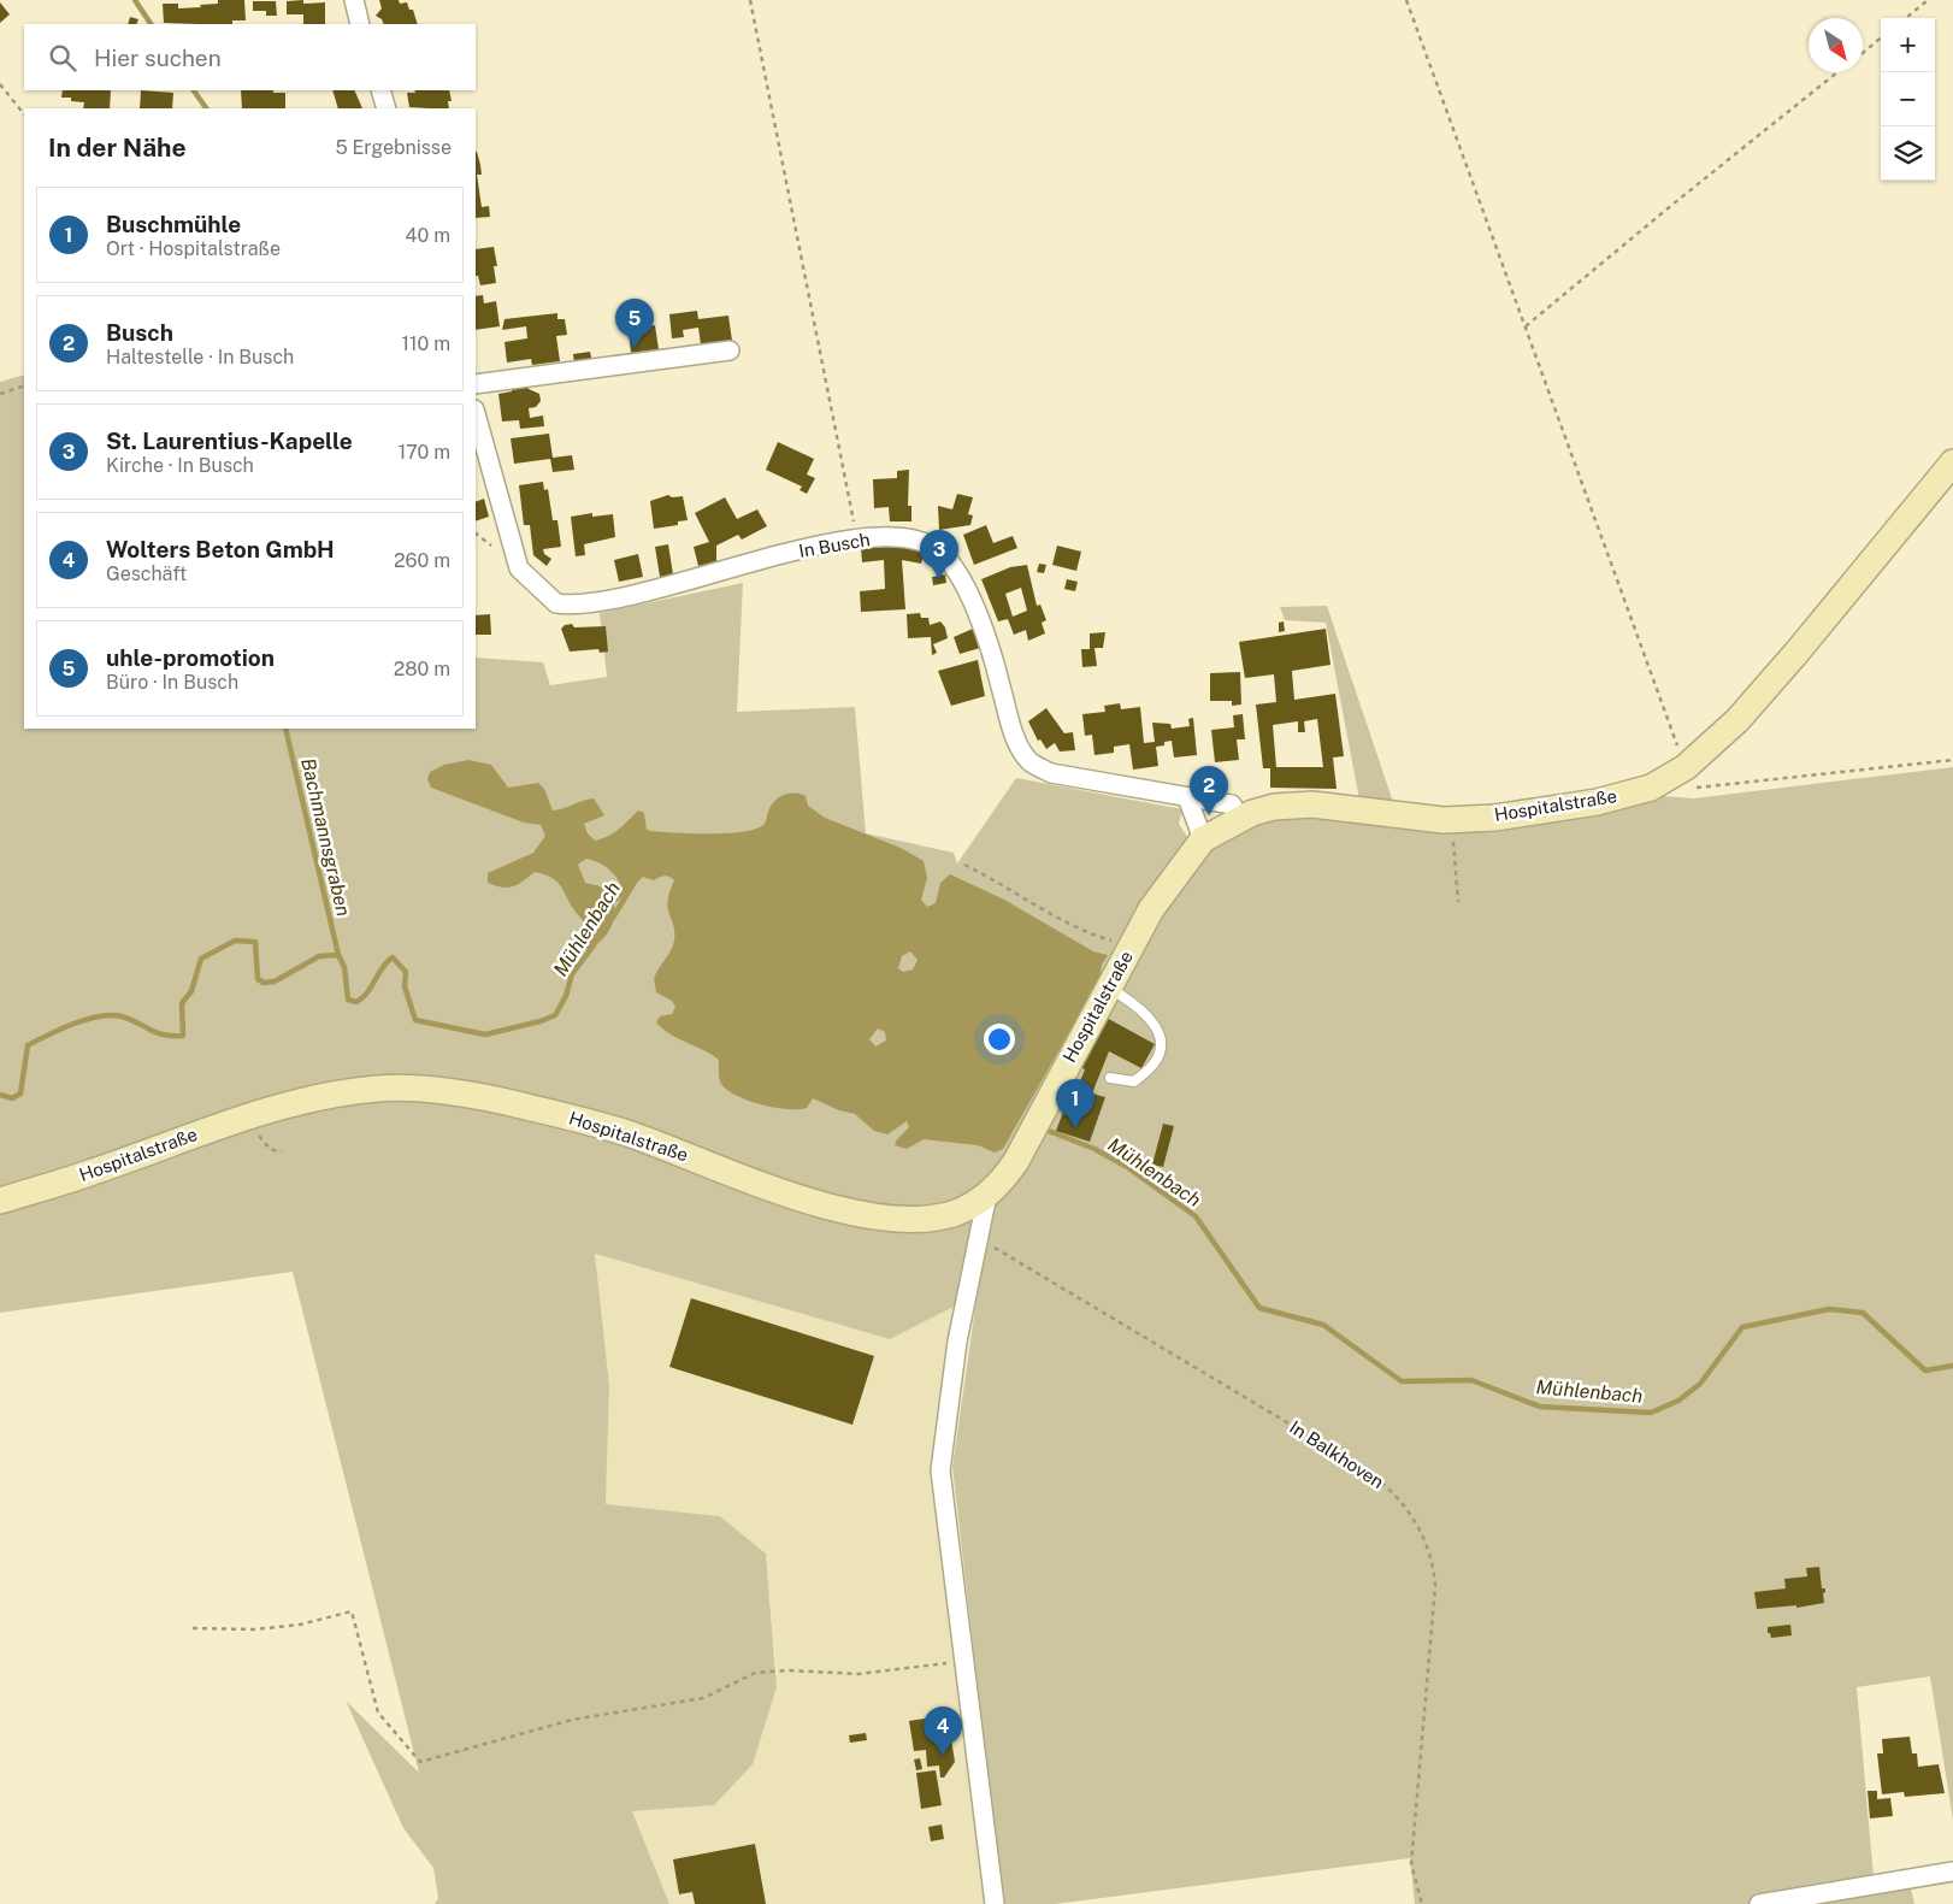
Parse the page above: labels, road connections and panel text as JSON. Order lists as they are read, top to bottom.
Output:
{
  "streets": {
    "street": ["In Busch", "Hospitalstraße"],
    "path": ["In Balkhoven"]
  },
  "crossings": [
    ["In Busch", "Hospitalstraße"]
  ],
  "water": ["Bachmannsgraben", "Mühlenbach"],
  "north": "bottom right",
  "page": {
    "map_buttons": ["+", "−"],
    "search": "Hier suchen",
    "heading": ["In der Nähe", "5 Ergebnisse"],
    "list": [
      {
        "mark": "1",
        "name": "Buschmühle",
        "note": "Ort · Hospitalstraße",
        "value": "40 m"
      },
      {
        "mark": "2",
        "name": "Busch",
        "note": "Haltestelle · In Busch",
        "value": "110 m"
      },
      {
        "mark": "3",
        "name": "St. Laurentius-Kapelle",
        "note": "Kirche · In Busch",
        "value": "170 m"
      },
      {
        "mark": "4",
        "name": "Wolters Beton GmbH",
        "note": "Geschäft",
        "value": "260 m"
      },
      {
        "mark": "5",
        "name": "uhle-promotion",
        "note": "Büro · In Busch",
        "value": "280 m"
      }
    ],
    "pins": [
      "5",
      "3",
      "2",
      "1",
      "4"
    ]
  }
}
